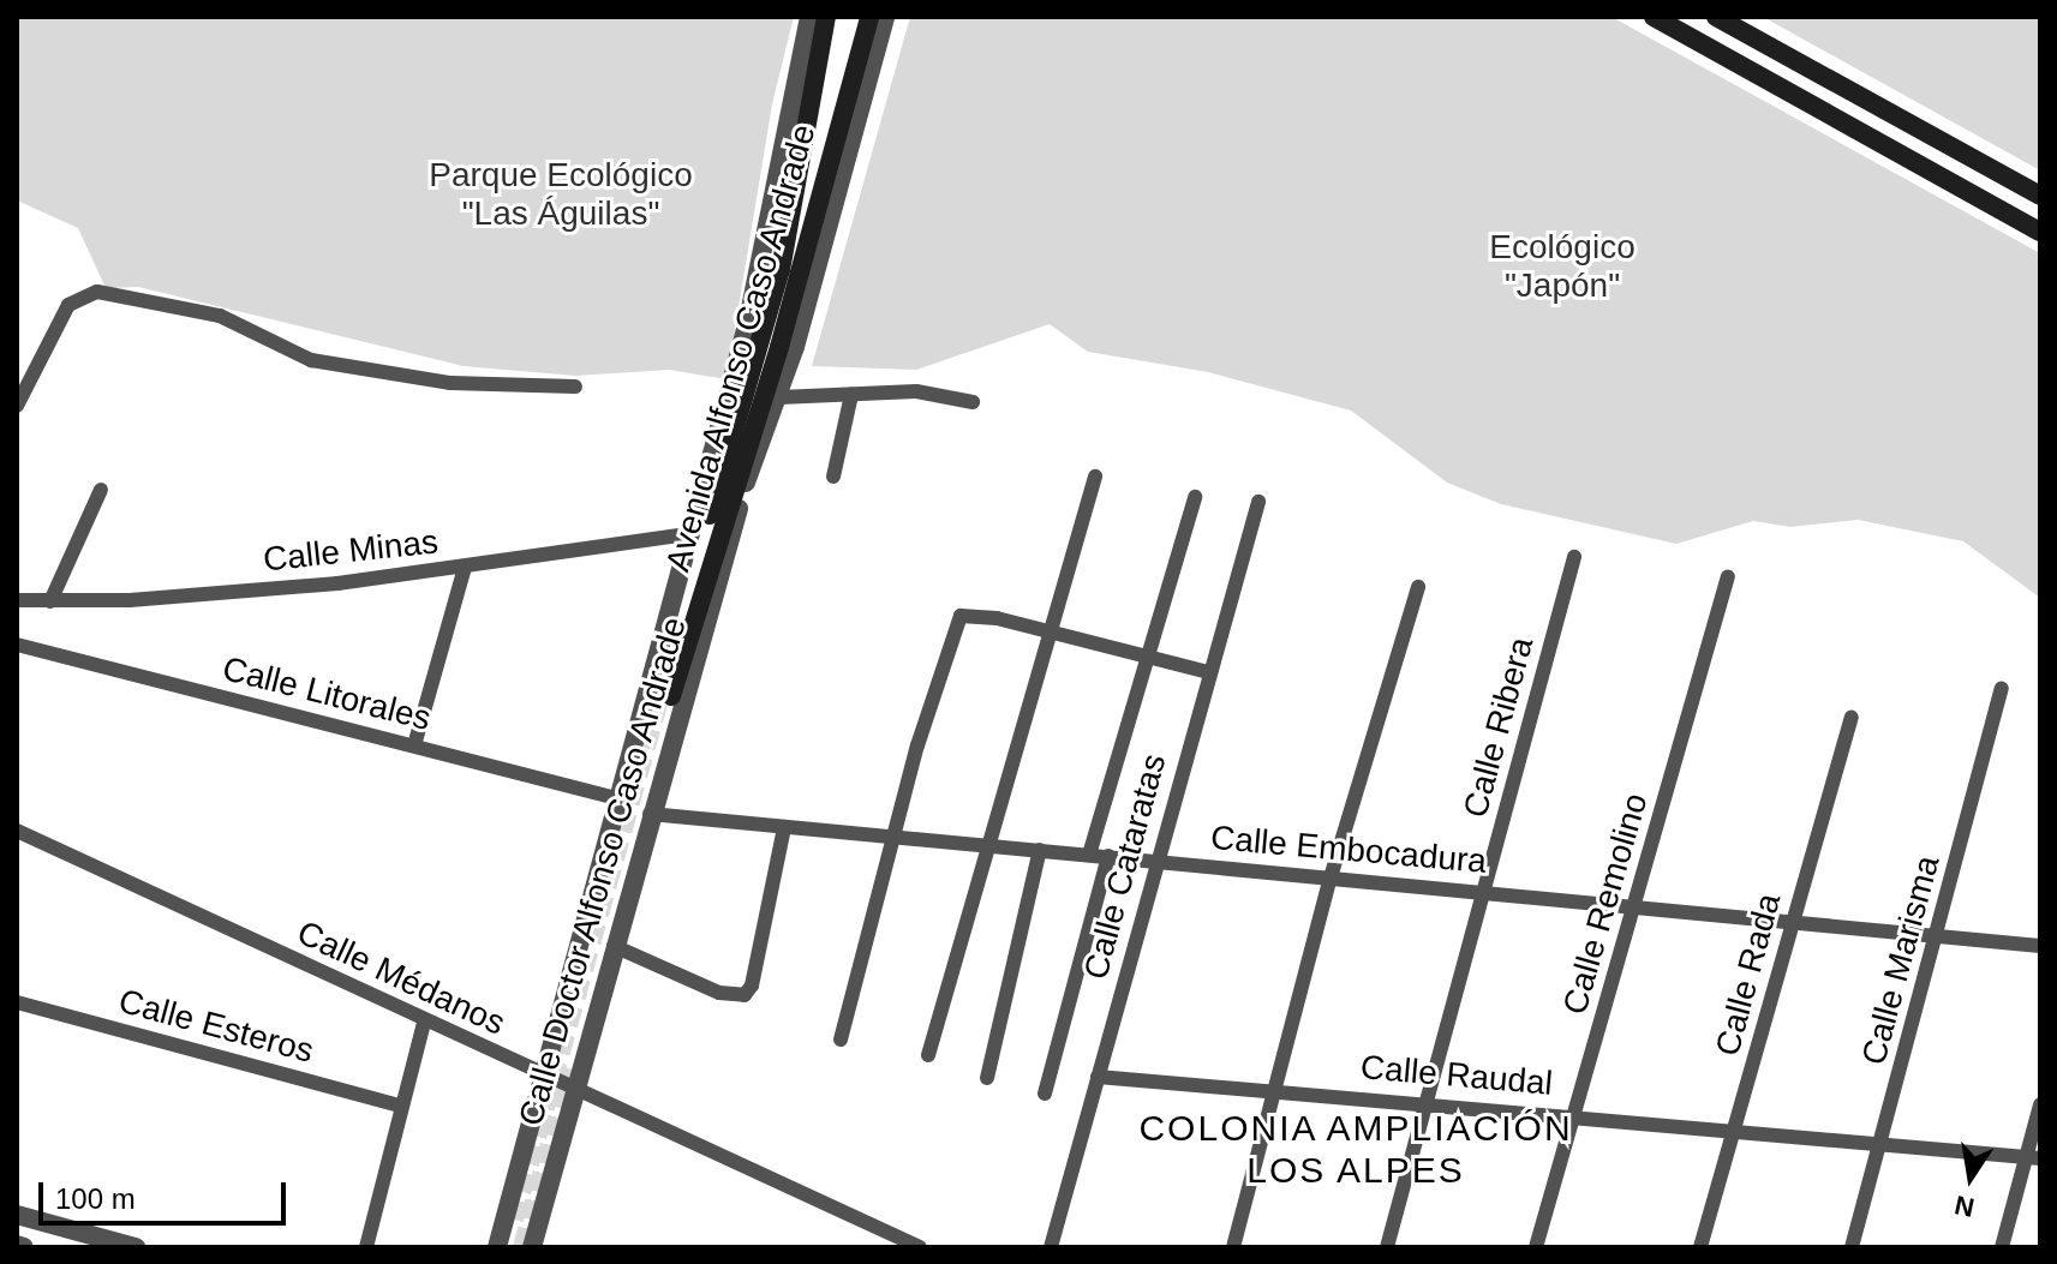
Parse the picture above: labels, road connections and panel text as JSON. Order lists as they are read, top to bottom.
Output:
{
  "streets": {
    "main road": ["Avenida Alfonso Caso Andrade"],
    "street": [
      "Calle Minas",
      "Calle Litorales",
      "Calle Ribera",
      "Calle Embocadura",
      "Calle Cataratas",
      "Calle Doctor Alfonso Caso Andrade",
      "Calle Remolino",
      "Calle Marisma",
      "Calle Rada",
      "Calle Médanos",
      "Calle Esteros",
      "Calle Raudal"
    ]
  },
  "crossings": [
    ["Calle Minas", "Calle Doctor Alfonso Caso Andrade"],
    ["Calle Litorales", "Calle Doctor Alfonso Caso Andrade"],
    ["Calle Ribera", "Calle Embocadura"],
    ["Calle Ribera", "Calle Raudal"],
    ["Calle Embocadura", "Calle Cataratas"],
    ["Calle Embocadura", "Calle Doctor Alfonso Caso Andrade"],
    ["Calle Embocadura", "Calle Remolino"],
    ["Calle Embocadura", "Calle Marisma"],
    ["Calle Embocadura", "Calle Rada"],
    ["Calle Cataratas", "Calle Raudal"],
    ["Calle Doctor Alfonso Caso Andrade", "Calle Médanos"],
    ["Calle Remolino", "Calle Raudal"],
    ["Calle Marisma", "Calle Raudal"],
    ["Calle Rada", "Calle Raudal"]
  ],
  "districts": ["COLONIA AMPLIACIÓN LOS ALPES"],
  "parks": ["Parque Ecológico \"Las Águilas\"", "Ecológico \"Japón\""],
  "scale_bar": "100 m",
  "north": "bottom"
}
